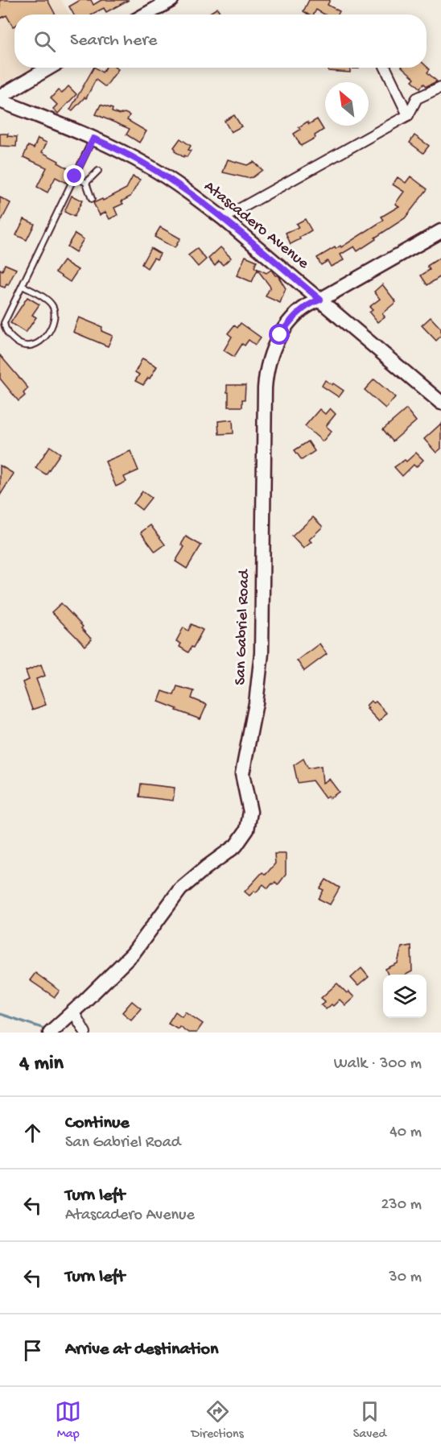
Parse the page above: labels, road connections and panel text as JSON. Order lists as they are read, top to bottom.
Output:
{
  "streets": {
    "street": ["Atascadero Avenue", "San Gabriel Road"]
  },
  "crossings": [
    ["Atascadero Avenue", "San Gabriel Road"]
  ],
  "north": "top left",
  "page": {
    "search": "Search here",
    "heading": ["4 min", "Walk · 300 m"],
    "list": [
      ["Continue", "San Gabriel Road", "40 m"],
      ["Turn left", "Atascadero Avenue", "230 m"],
      ["Turn left", "30 m"],
      "Arrive at destination"
    ],
    "nav": ["Map", "Directions", "Saved"]
  }
}
